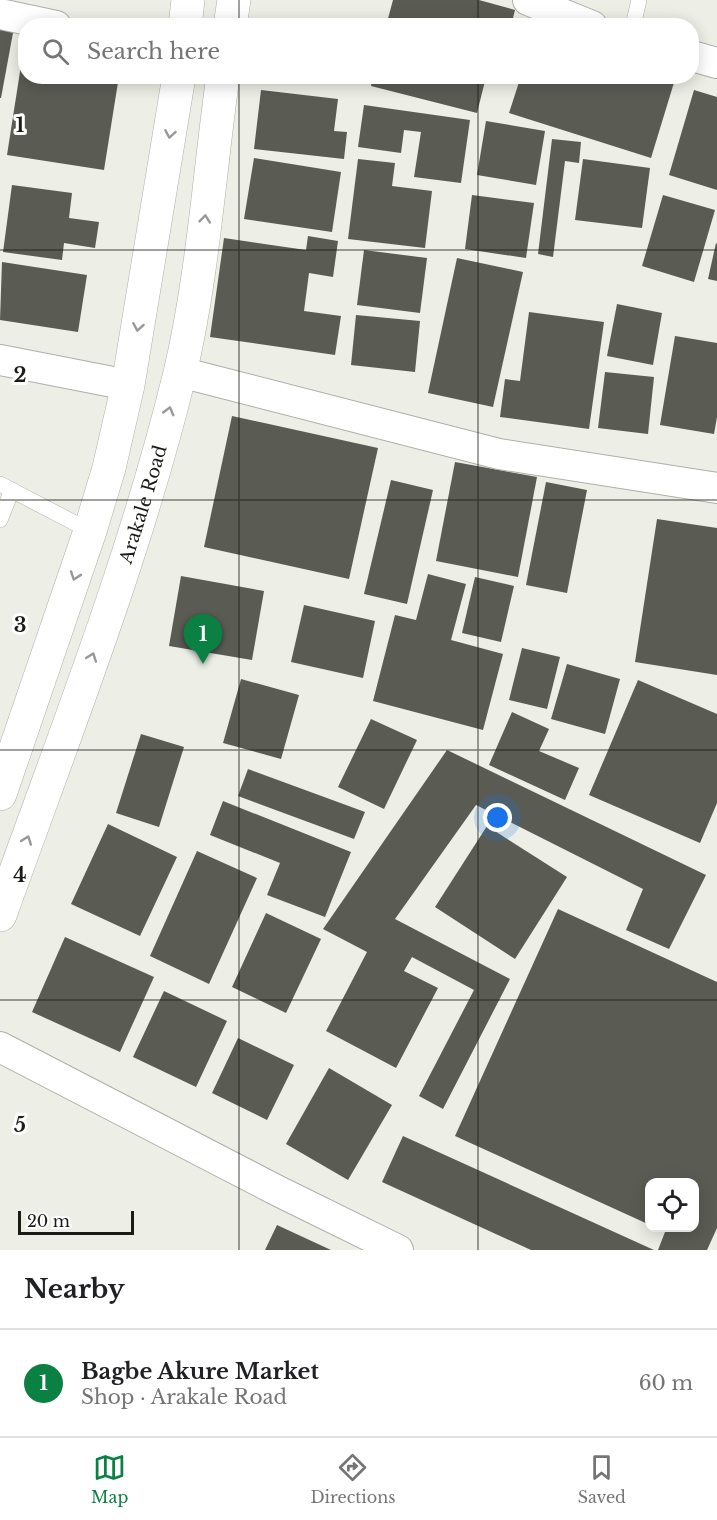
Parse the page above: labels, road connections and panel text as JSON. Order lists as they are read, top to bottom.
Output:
{
  "streets": {
    "main road": ["Arakale Road"]
  },
  "scale_bar": "20 m",
  "page": {
    "search": "Search here",
    "pins": "1",
    "scale": "20 m",
    "heading": "Nearby",
    "list": [
      {
        "mark": "1",
        "name": "Bagbe Akure Market",
        "note": "Shop · Arakale Road",
        "value": "60 m"
      }
    ],
    "nav": ["Map", "Directions", "Saved"]
  },
  "grid": {
    "rows": [
      "1",
      "2",
      "3",
      "4",
      "5"
    ]
  }
}
